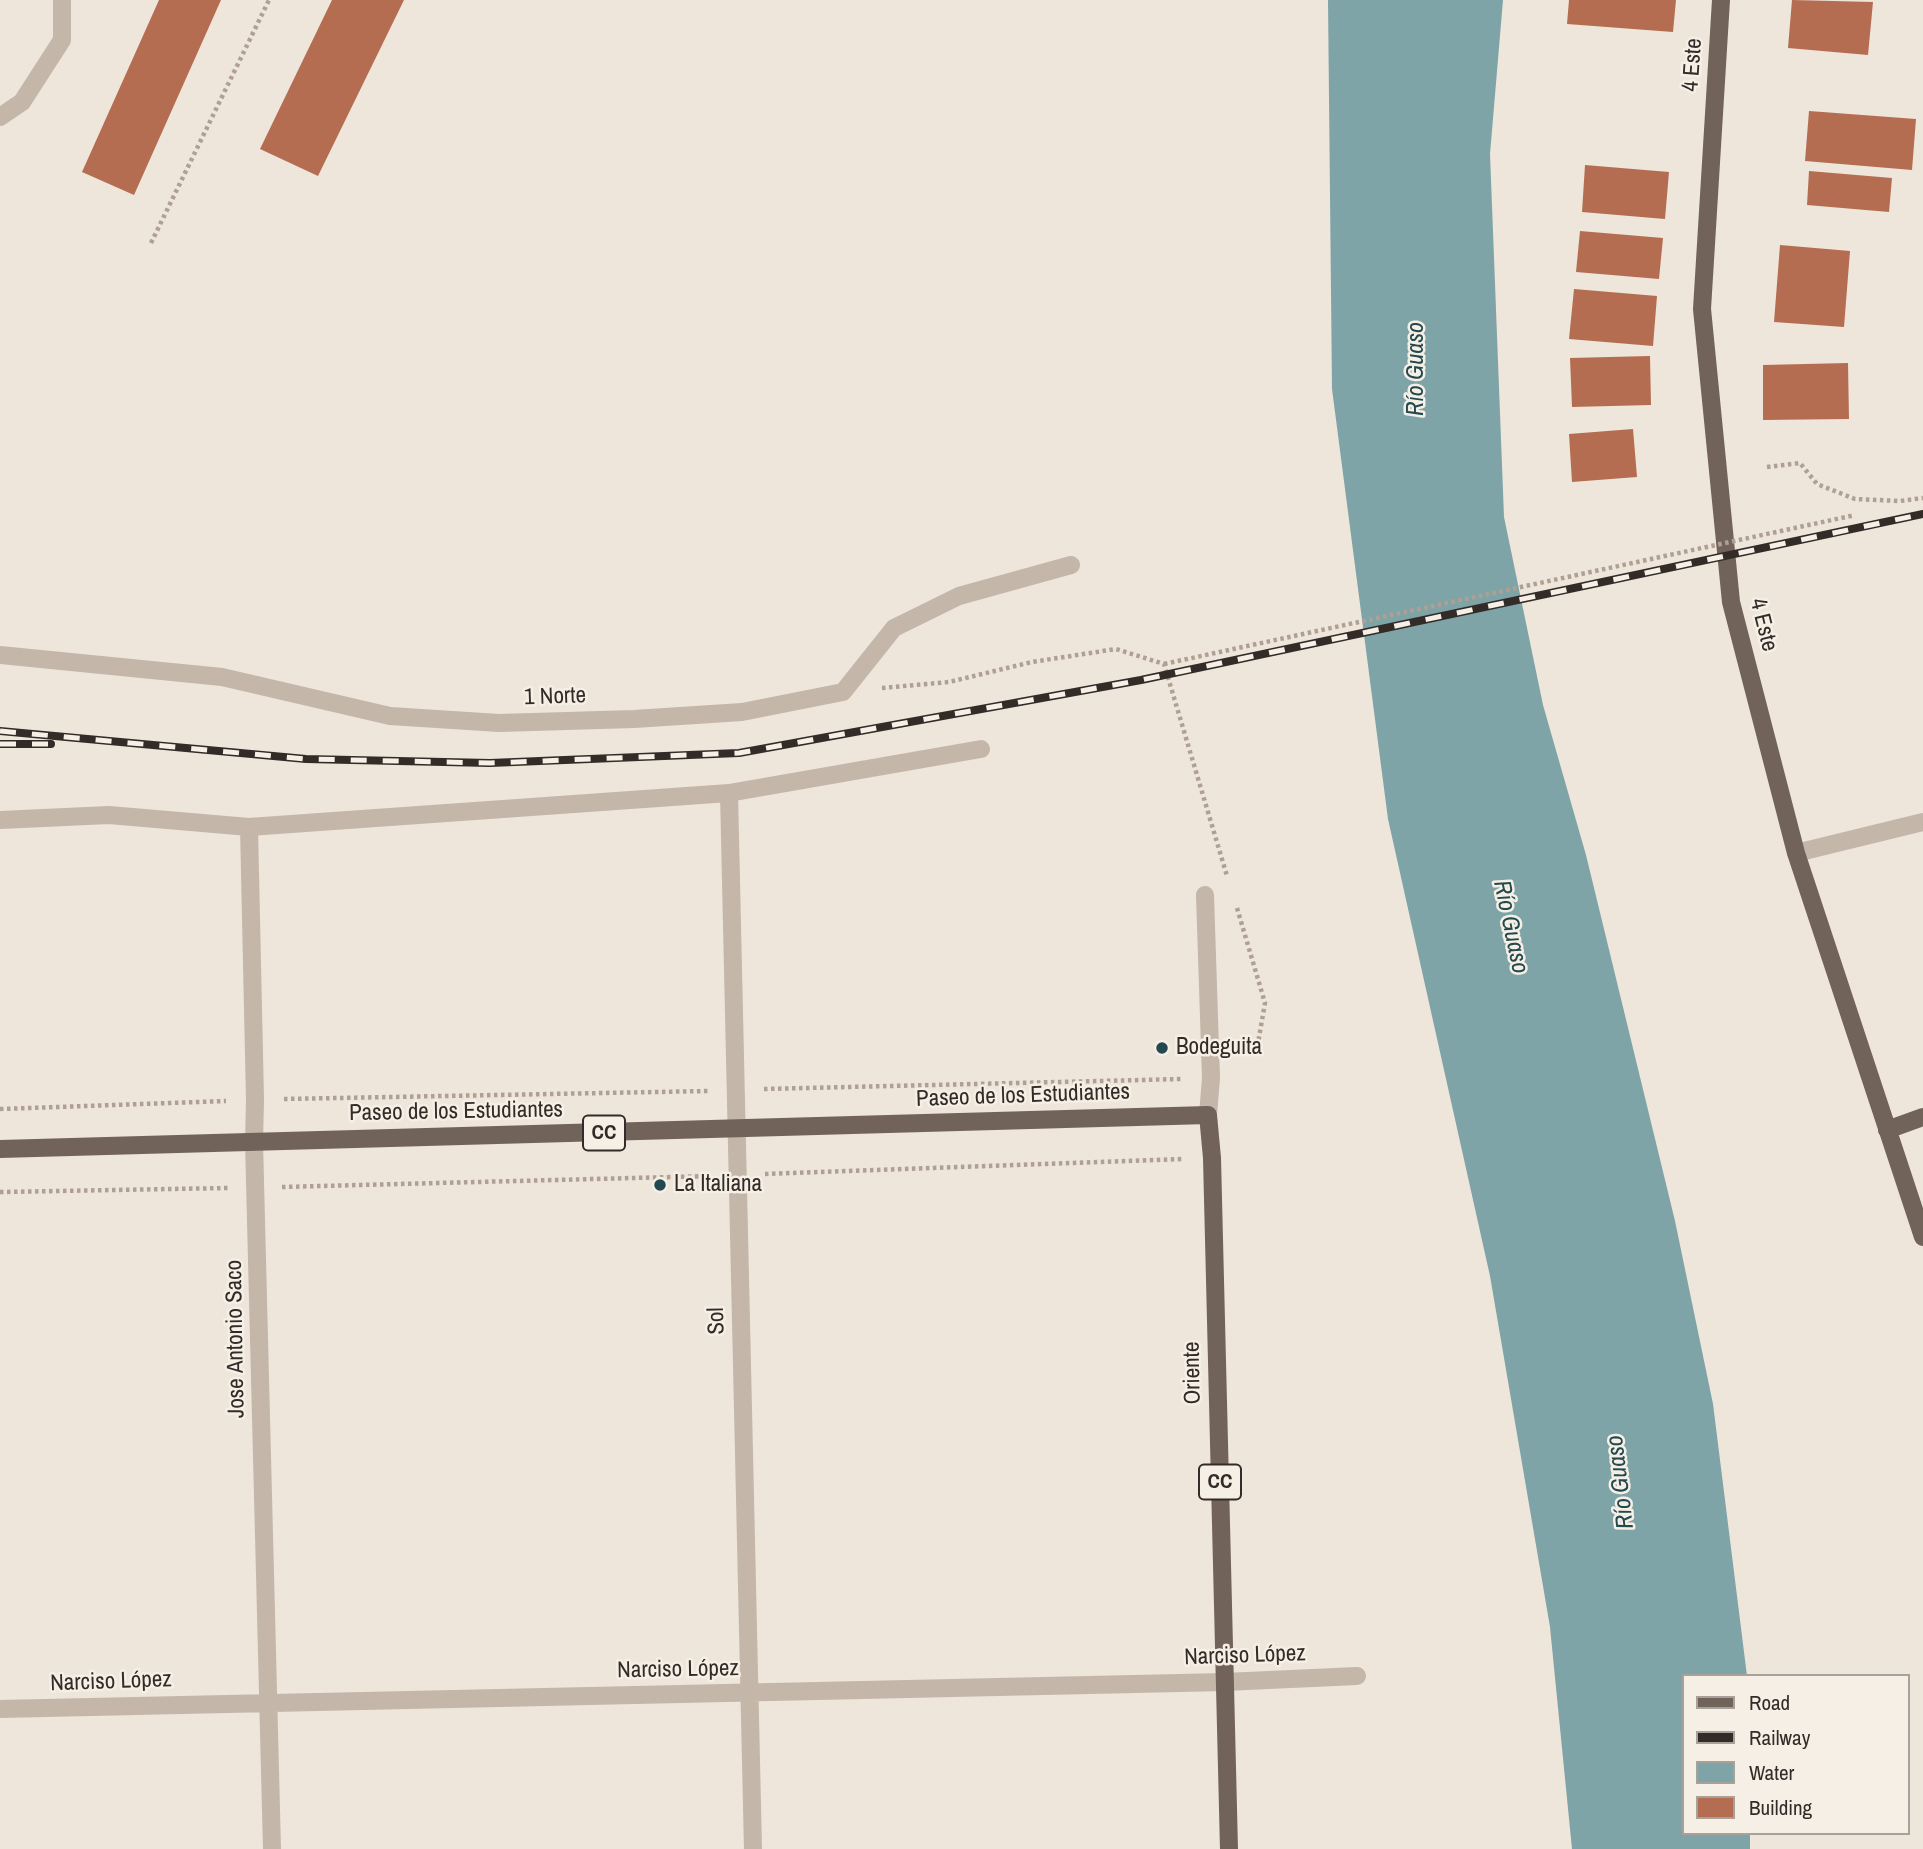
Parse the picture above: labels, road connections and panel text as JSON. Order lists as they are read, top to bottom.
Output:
{
  "streets": {
    "main road": [
      "4 Este",
      "Paseo de los Estudiantes",
      "CC",
      "Oriente"
    ],
    "street": [
      "1 Norte",
      "Sol",
      "Jose Antonio Saco",
      "Narciso López"
    ]
  },
  "crossings": [
    ["Paseo de los Estudiantes", "Sol"],
    ["Paseo de los Estudiantes", "Jose Antonio Saco"],
    ["Paseo de los Estudiantes", "Oriente"],
    ["Sol", "Narciso López"],
    ["Jose Antonio Saco", "Narciso López"],
    ["Oriente", "Narciso López"]
  ],
  "water": ["Río Guaso"],
  "places": ["Bodeguita", "La Italiana"],
  "legend": [
    "Road",
    "Railway",
    "Water",
    "Building"
  ]
}
